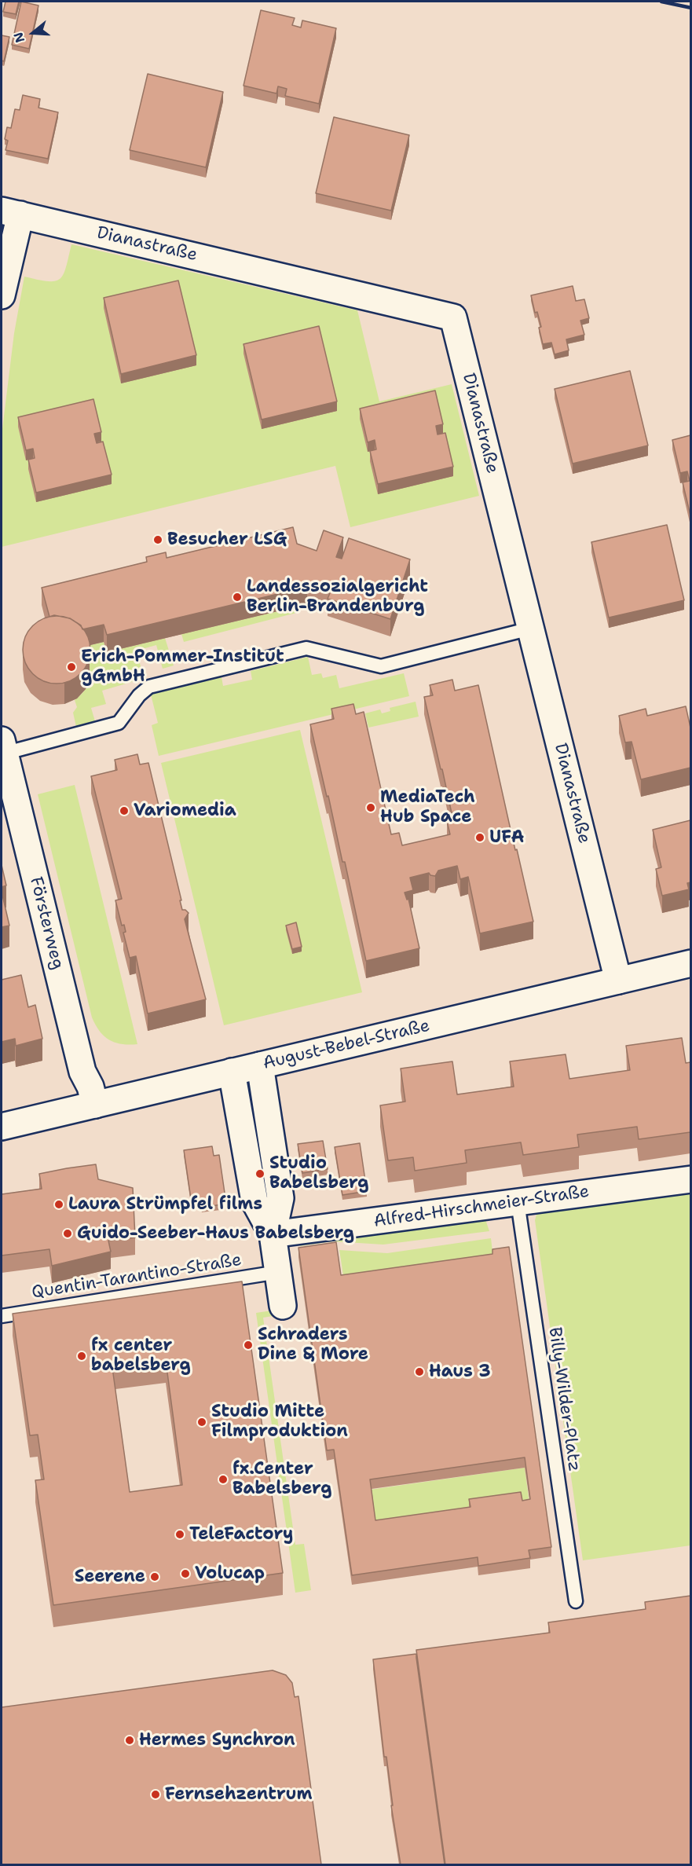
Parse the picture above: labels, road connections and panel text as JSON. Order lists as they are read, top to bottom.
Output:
{
  "streets": {
    "street": [
      "Dianastraße",
      "Försterweg",
      "August-Bebel-Straße",
      "Alfred-Hirschmeier-Straße"
    ],
    "lane": ["Quentin-Tarantino-Straße", "Billy-Wilder-Platz"]
  },
  "crossings": [
    ["Dianastraße", "August-Bebel-Straße"],
    ["Försterweg", "August-Bebel-Straße"],
    ["Alfred-Hirschmeier-Straße", "Billy-Wilder-Platz"]
  ],
  "places": [
    "Besucher LSG",
    "Landessozialgericht Berlin-Brandenburg",
    "Erich-Pommer-Institut gGmbH",
    "MediaTech Hub Space",
    "Variomedia",
    "UFA",
    "Studio Babelsberg",
    "Laura Strümpfel films",
    "Guido-Seeber-Haus Babelsberg",
    "Schraders Dine & More",
    "fx center babelsberg",
    "Haus 3",
    "Studio Mitte Filmproduktion",
    "fx.Center Babelsberg",
    "TeleFactory",
    "Volucap",
    "Seerene",
    "Hermes Synchron",
    "Fernsehzentrum"
  ],
  "north": "left"
}
